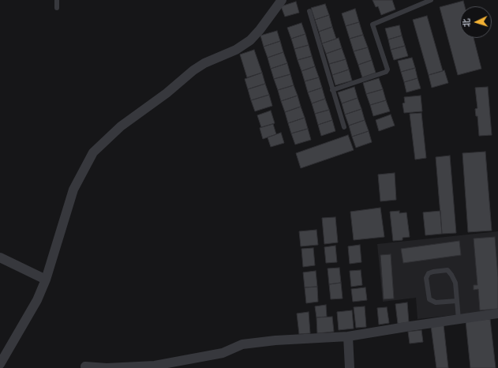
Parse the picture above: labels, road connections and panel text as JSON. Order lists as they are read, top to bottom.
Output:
{
  "north": "left"
}
